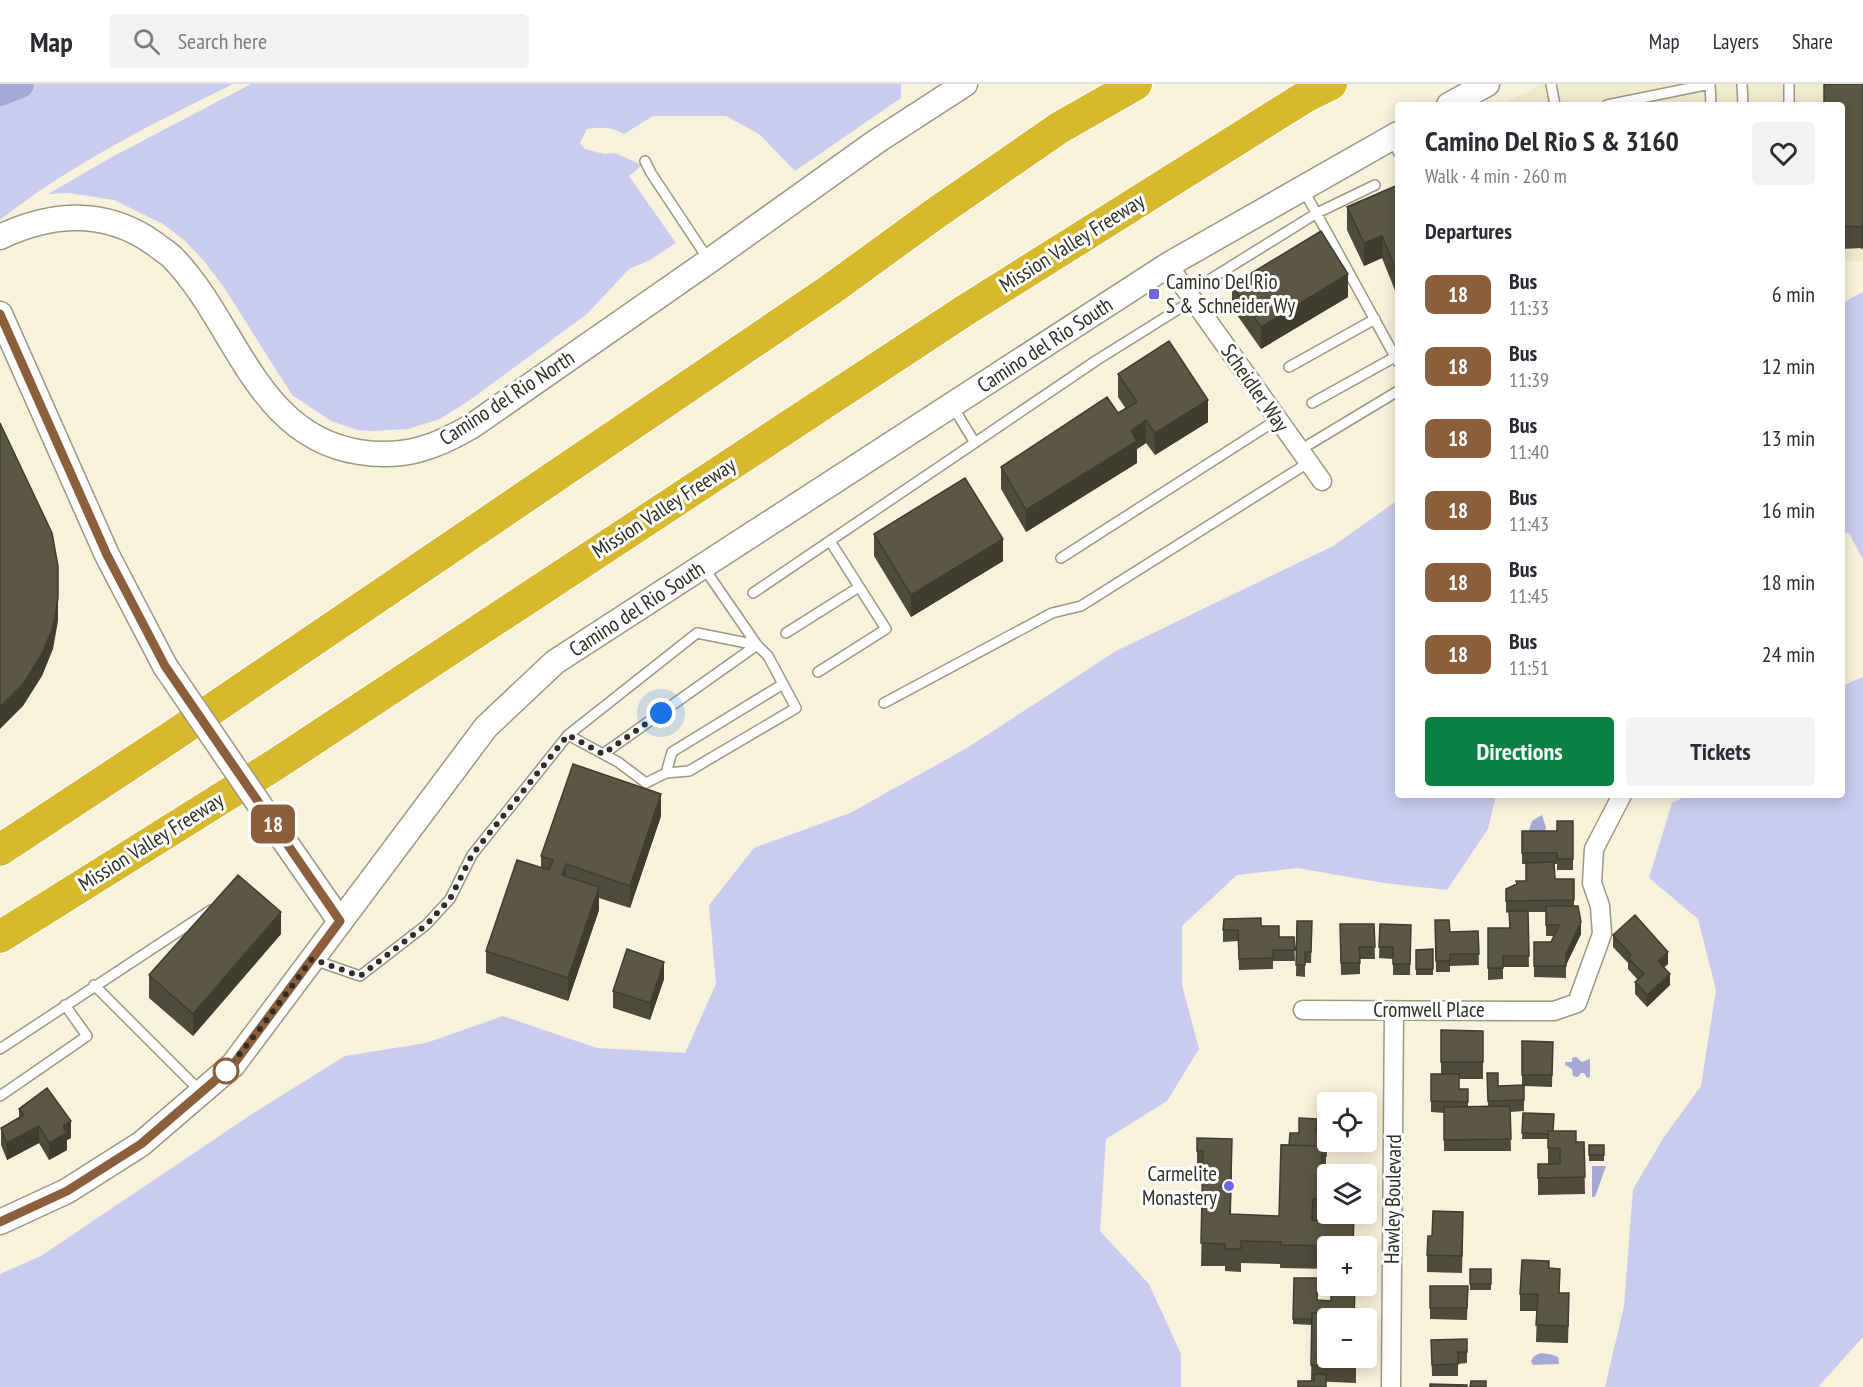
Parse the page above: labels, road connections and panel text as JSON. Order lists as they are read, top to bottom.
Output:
{
  "streets": {
    "highway": ["Mission Valley Freeway"],
    "street": [
      "Camino del Rio South",
      "Scheidler Way",
      "Camino del Rio North",
      "Cromwell Place",
      "Hawley Boulevard"
    ]
  },
  "crossings": [
    ["Camino del Rio South", "Scheidler Way"],
    ["Cromwell Place", "Hawley Boulevard"]
  ],
  "places": {
    "transit": ["Camino Del Rio S & Schneider Wy"],
    "other": ["Carmelite Monastery"]
  },
  "lines": ["bus line 18"],
  "page": {
    "header": "Map",
    "search": "Search here",
    "nav": ["Map", "Layers", "Share"],
    "on_map": "18",
    "heading": [
      ["Camino Del Rio S & 3160", "Walk · 4 min · 260 m"],
      "Departures"
    ],
    "list": [
      {
        "mark": "18",
        "name": "Bus",
        "note": "11:33",
        "value": "6 min"
      },
      {
        "mark": "18",
        "name": "Bus",
        "note": "11:39",
        "value": "12 min"
      },
      {
        "mark": "18",
        "name": "Bus",
        "note": "11:40",
        "value": "13 min"
      },
      {
        "mark": "18",
        "name": "Bus",
        "note": "11:43",
        "value": "16 min"
      },
      {
        "mark": "18",
        "name": "Bus",
        "note": "11:45",
        "value": "18 min"
      },
      {
        "mark": "18",
        "name": "Bus",
        "note": "11:51",
        "value": "24 min"
      }
    ],
    "buttons": ["Directions", "Tickets"],
    "map_buttons": ["+", "−"]
  }
}
